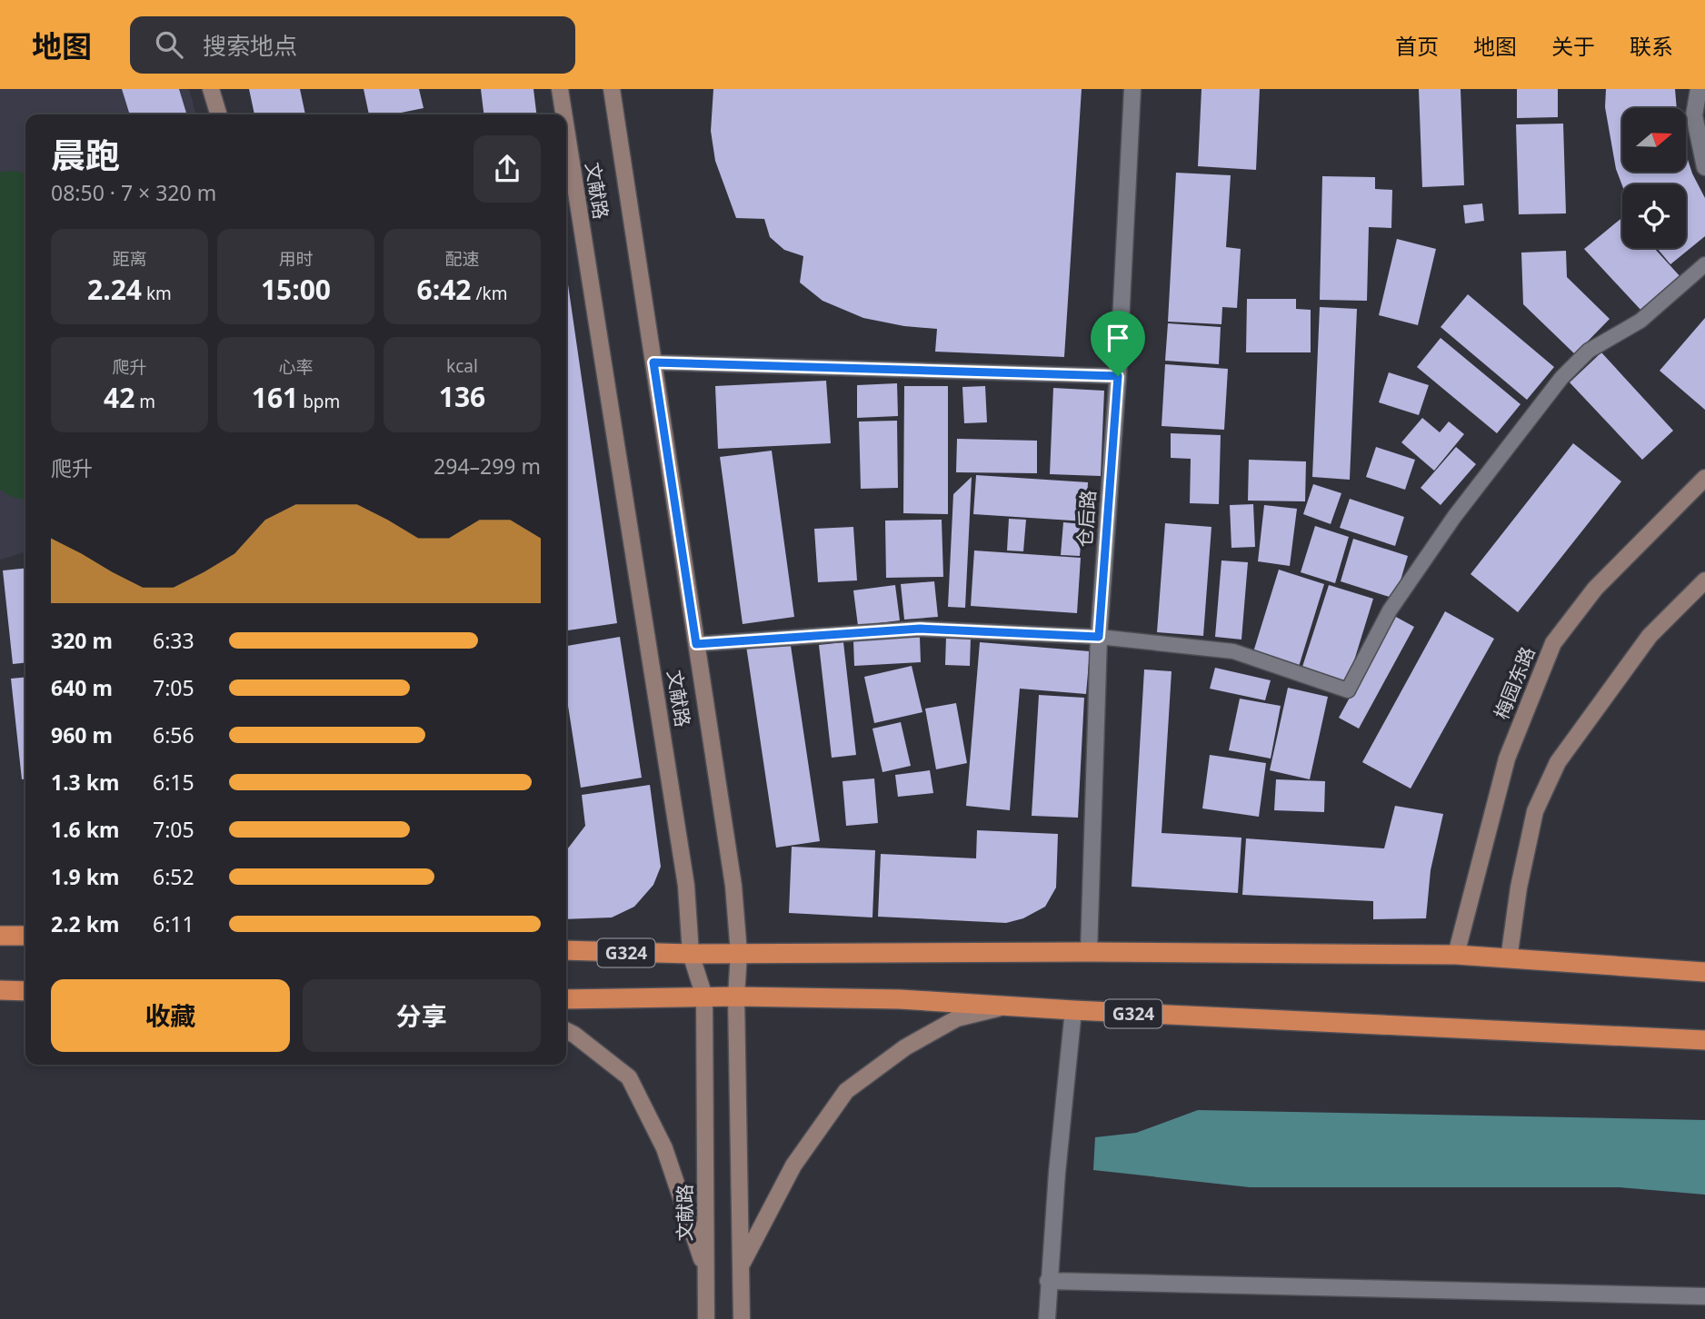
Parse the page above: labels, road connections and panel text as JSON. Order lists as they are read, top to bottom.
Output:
{
  "streets": {
    "highway": ["G324"],
    "main road": ["文献路", "梅园东路"],
    "street": ["仓后路"]
  },
  "crossings": [
    ["文献路", "G324"],
    ["仓后路", "G324"],
    ["梅园东路", "G324"]
  ],
  "north": "right",
  "page": {
    "header": "地图",
    "search": "搜索地点",
    "nav": [
      "首页",
      "地图",
      "关于",
      "联系"
    ],
    "heading": ["晨跑", "08:50 · 7 × 320 m"],
    "stats": [
      ["距离", "2.24 km"],
      ["用时", "15:00"],
      ["配速", "6:42 /km"],
      ["爬升", "42 m"],
      ["心率", "161 bpm"],
      ["kcal", "136"]
    ],
    "chart": ["爬升", "294–299 m"],
    "list": [
      {
        "name": "320 m",
        "note": "6:33"
      },
      {
        "name": "640 m",
        "note": "7:05"
      },
      {
        "name": "960 m",
        "note": "6:56"
      },
      {
        "name": "1.3 km",
        "note": "6:15"
      },
      {
        "name": "1.6 km",
        "note": "7:05"
      },
      {
        "name": "1.9 km",
        "note": "6:52"
      },
      {
        "name": "2.2 km",
        "note": "6:11"
      }
    ],
    "buttons": ["收藏", "分享"]
  }
}
